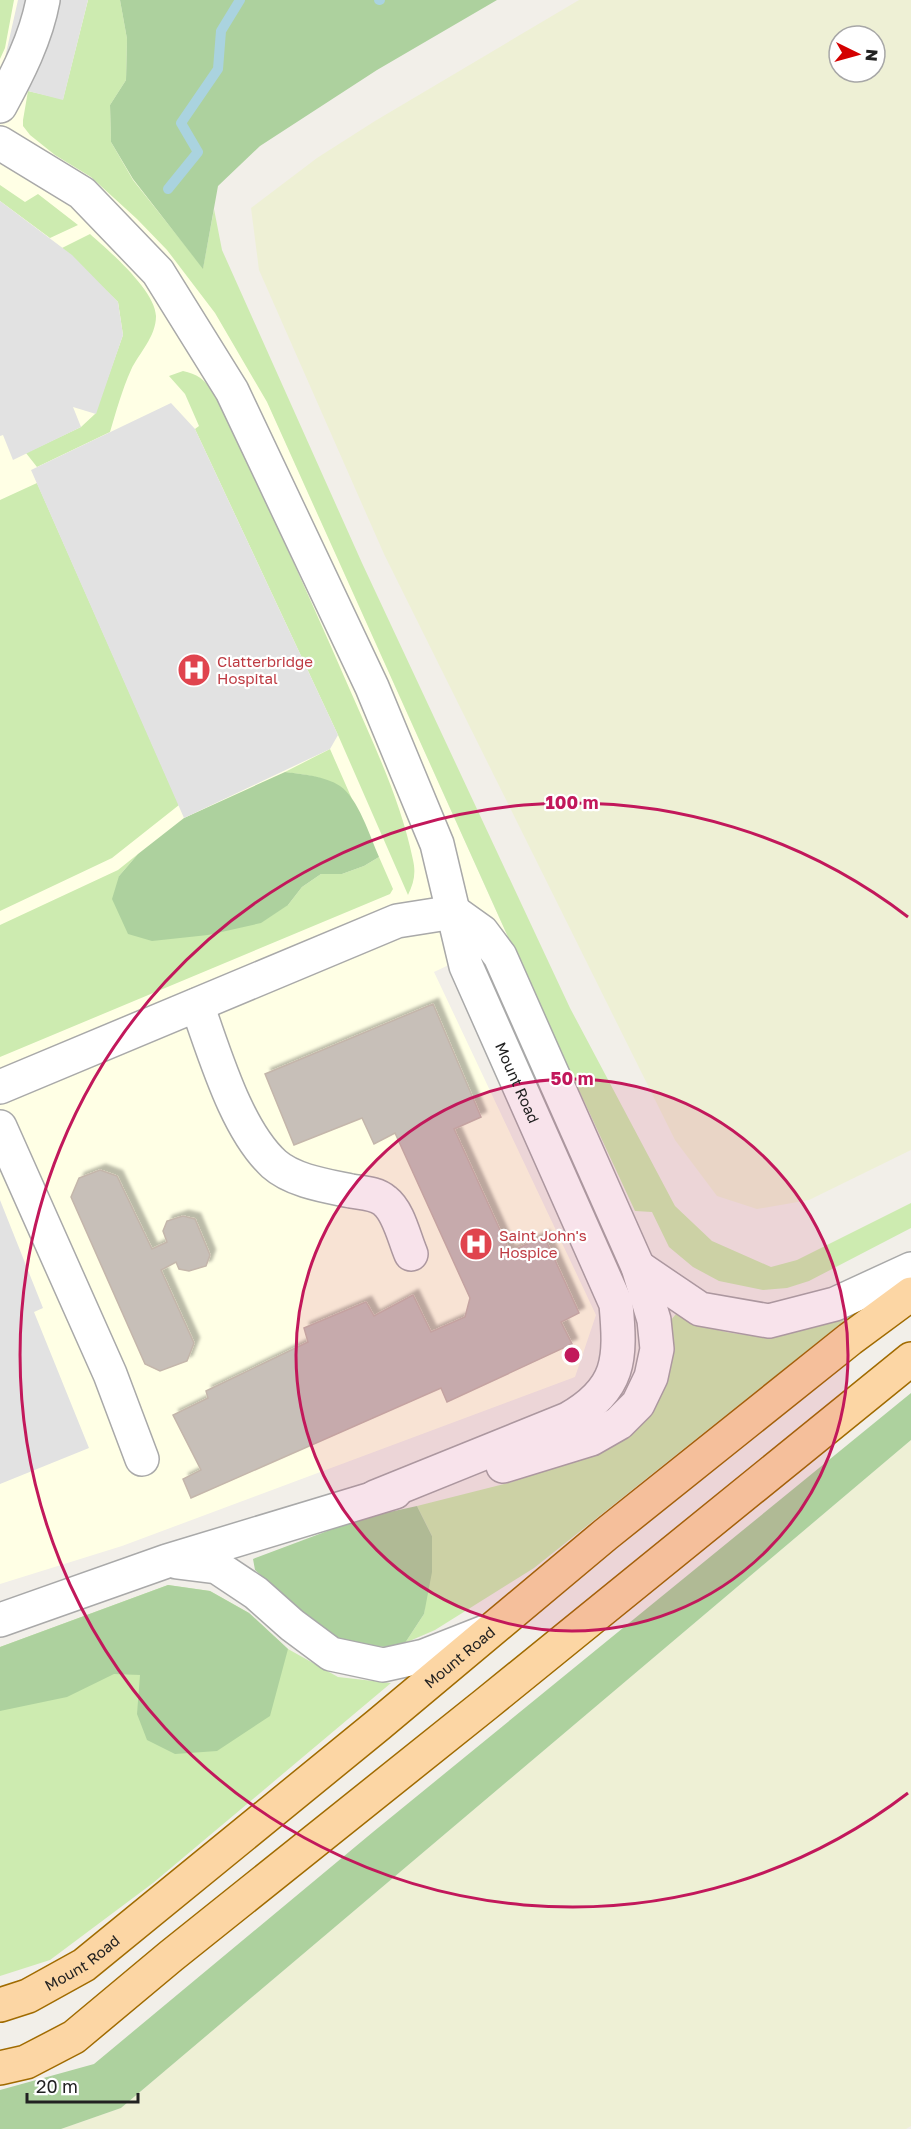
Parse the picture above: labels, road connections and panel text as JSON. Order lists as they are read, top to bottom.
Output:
{
  "streets": {
    "main road": ["Mount Road"]
  },
  "places": {
    "hospital": ["Clatterbridge Hospital", "Saint John's Hospice"]
  },
  "scale_bar": "20 m",
  "north": "right",
  "rings": ["100 m", "50 m"]
}
